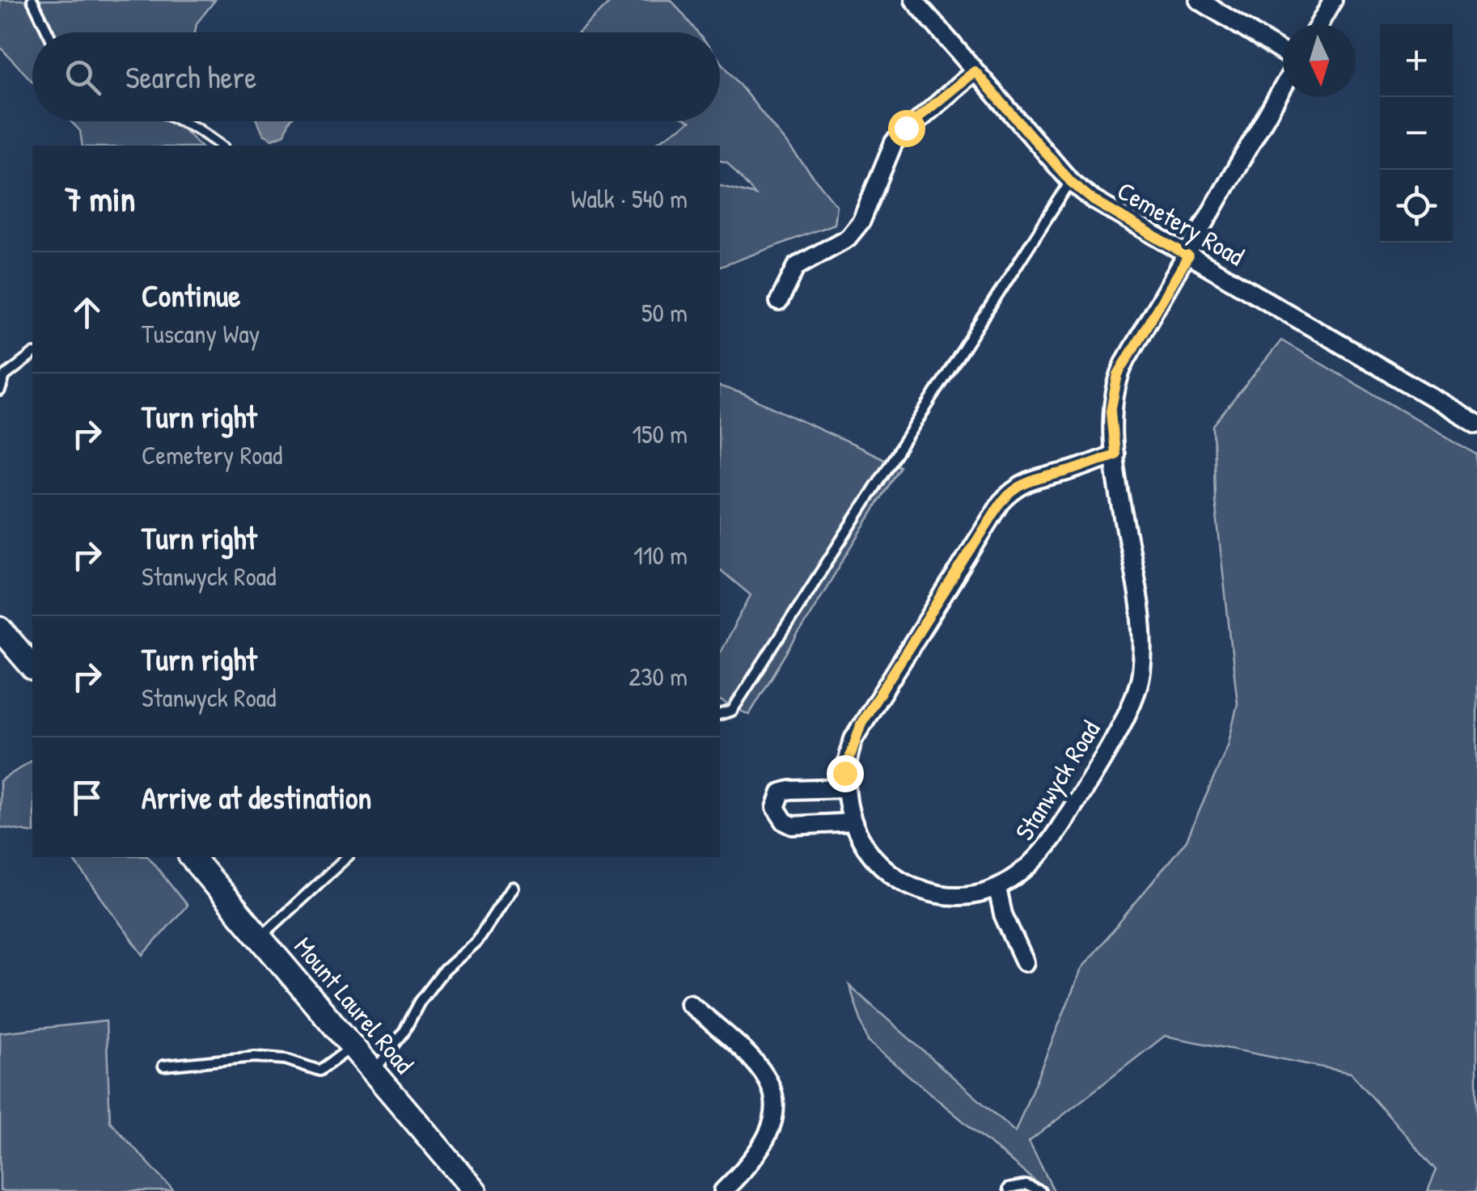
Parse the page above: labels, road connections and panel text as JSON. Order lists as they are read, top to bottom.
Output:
{
  "streets": {
    "main road": ["Mount Laurel Road"],
    "street": ["Cemetery Road", "Stanwyck Road"]
  },
  "crossings": [
    ["Cemetery Road", "Stanwyck Road"]
  ],
  "north": "bottom",
  "page": {
    "map_buttons": ["+", "−"],
    "search": "Search here",
    "heading": ["7 min", "Walk · 540 m"],
    "list": [
      ["Continue", "Tuscany Way", "50 m"],
      ["Turn right", "Cemetery Road", "150 m"],
      ["Turn right", "Stanwyck Road", "110 m"],
      ["Turn right", "Stanwyck Road", "230 m"],
      "Arrive at destination"
    ]
  }
}
